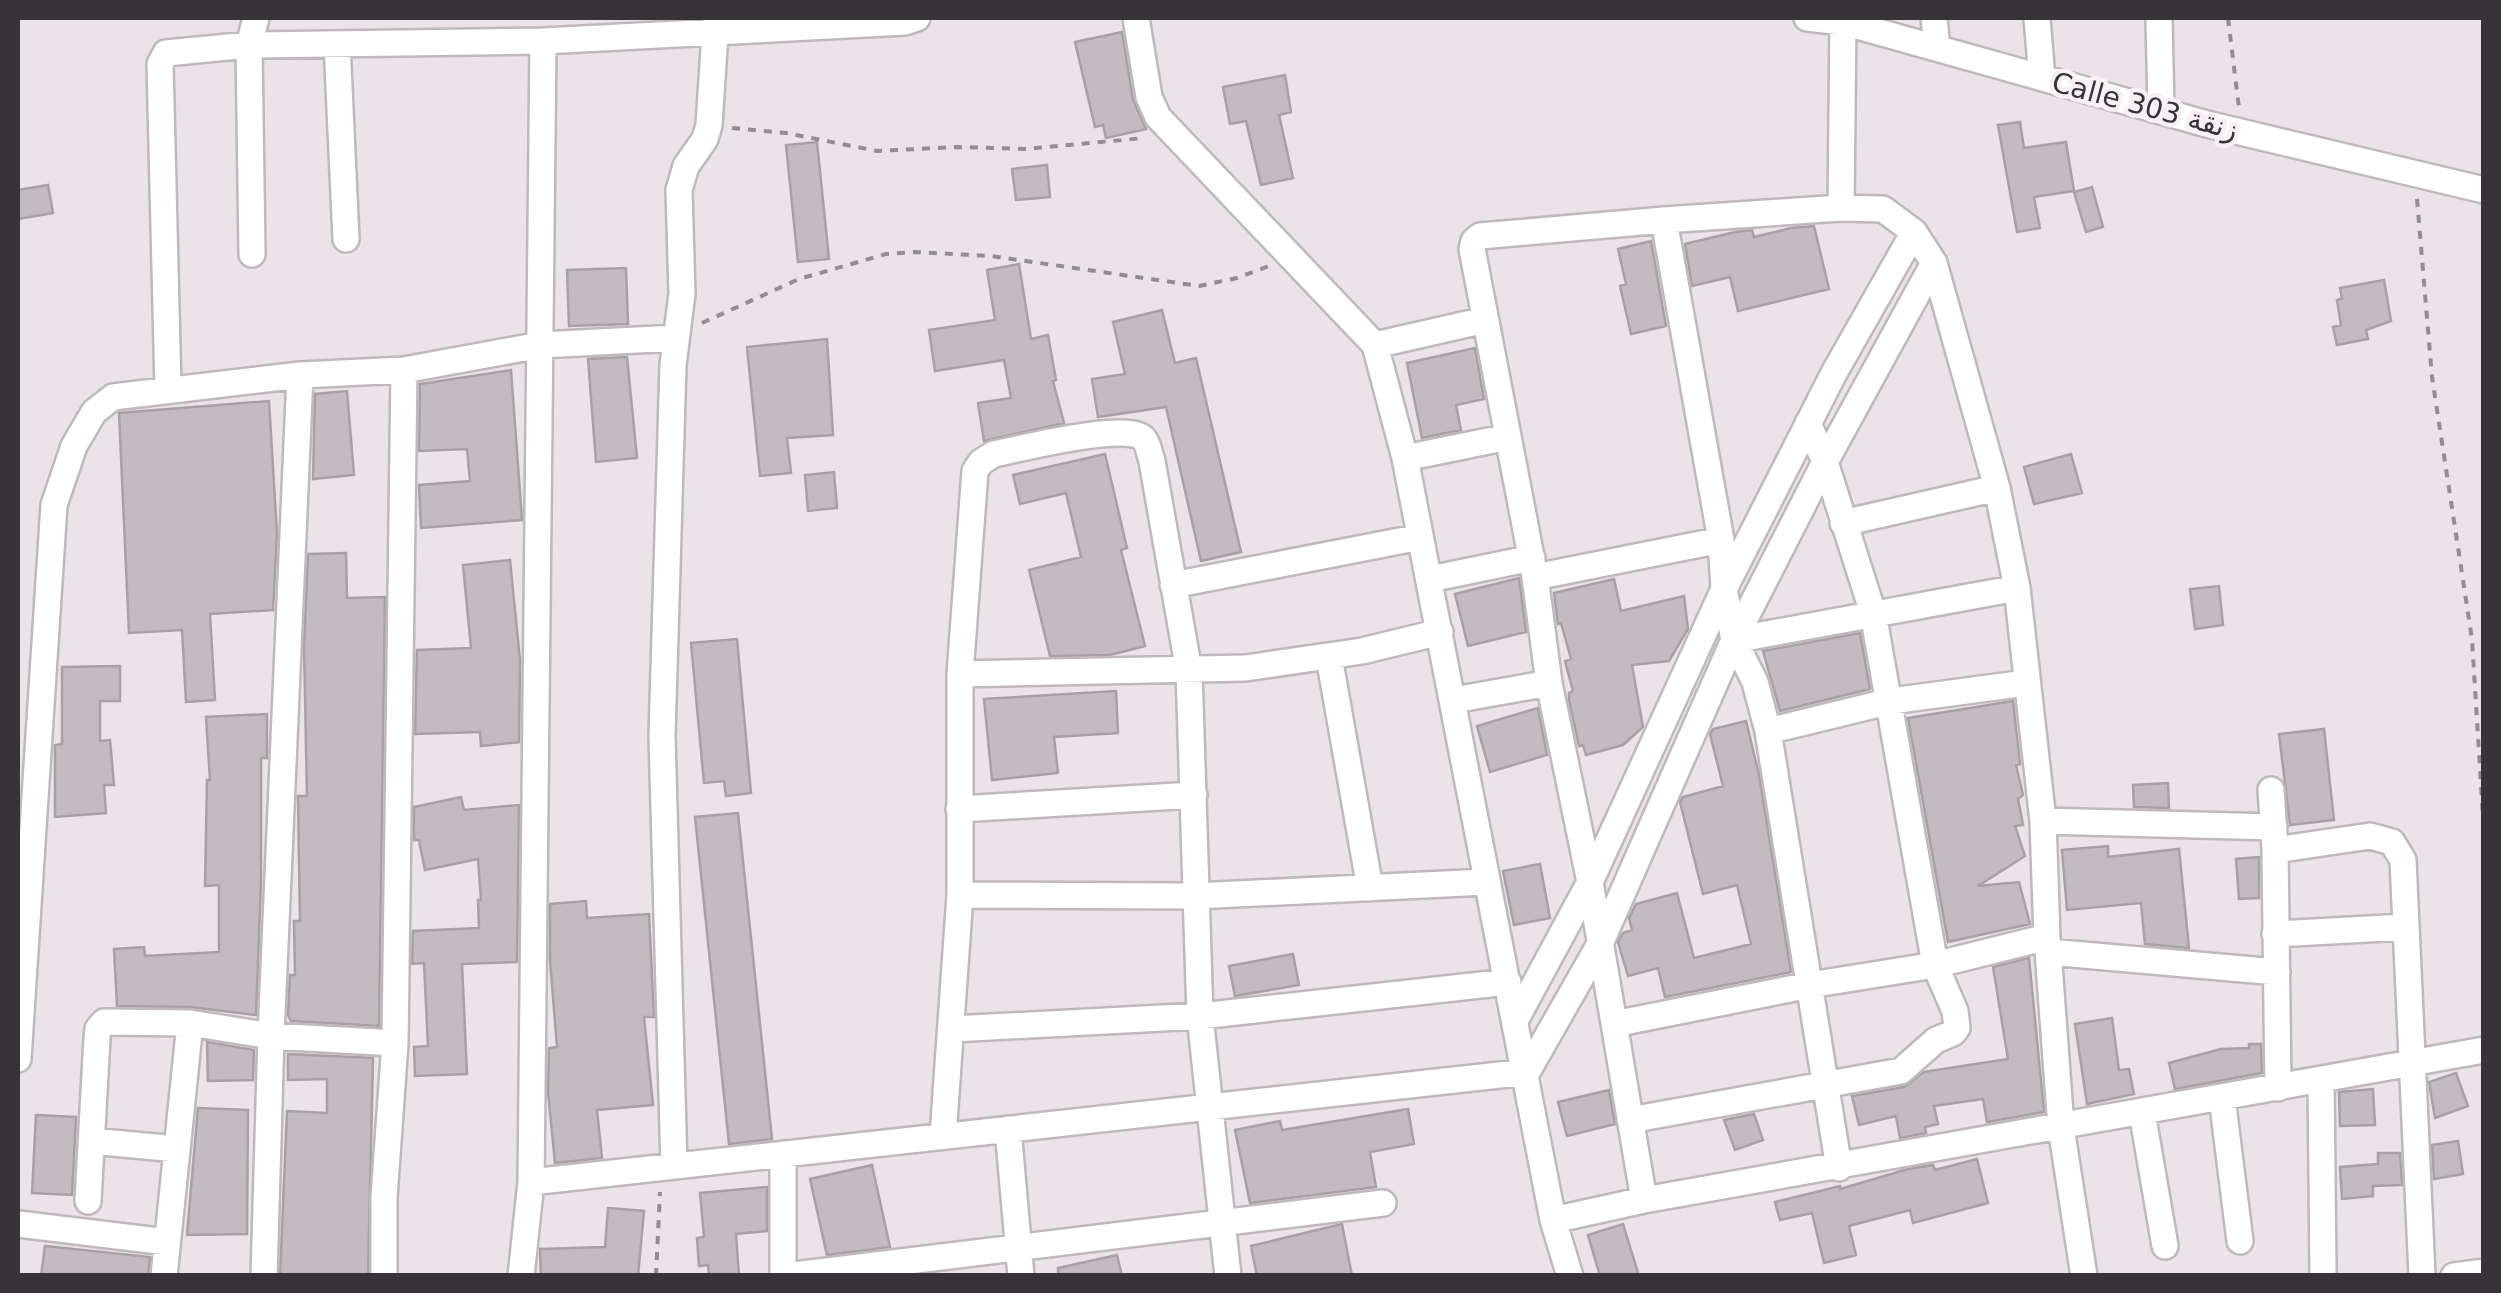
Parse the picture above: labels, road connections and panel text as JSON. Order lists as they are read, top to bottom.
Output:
{
  "streets": {
    "street": ["Calle 303 زنقة"]
  }
}
